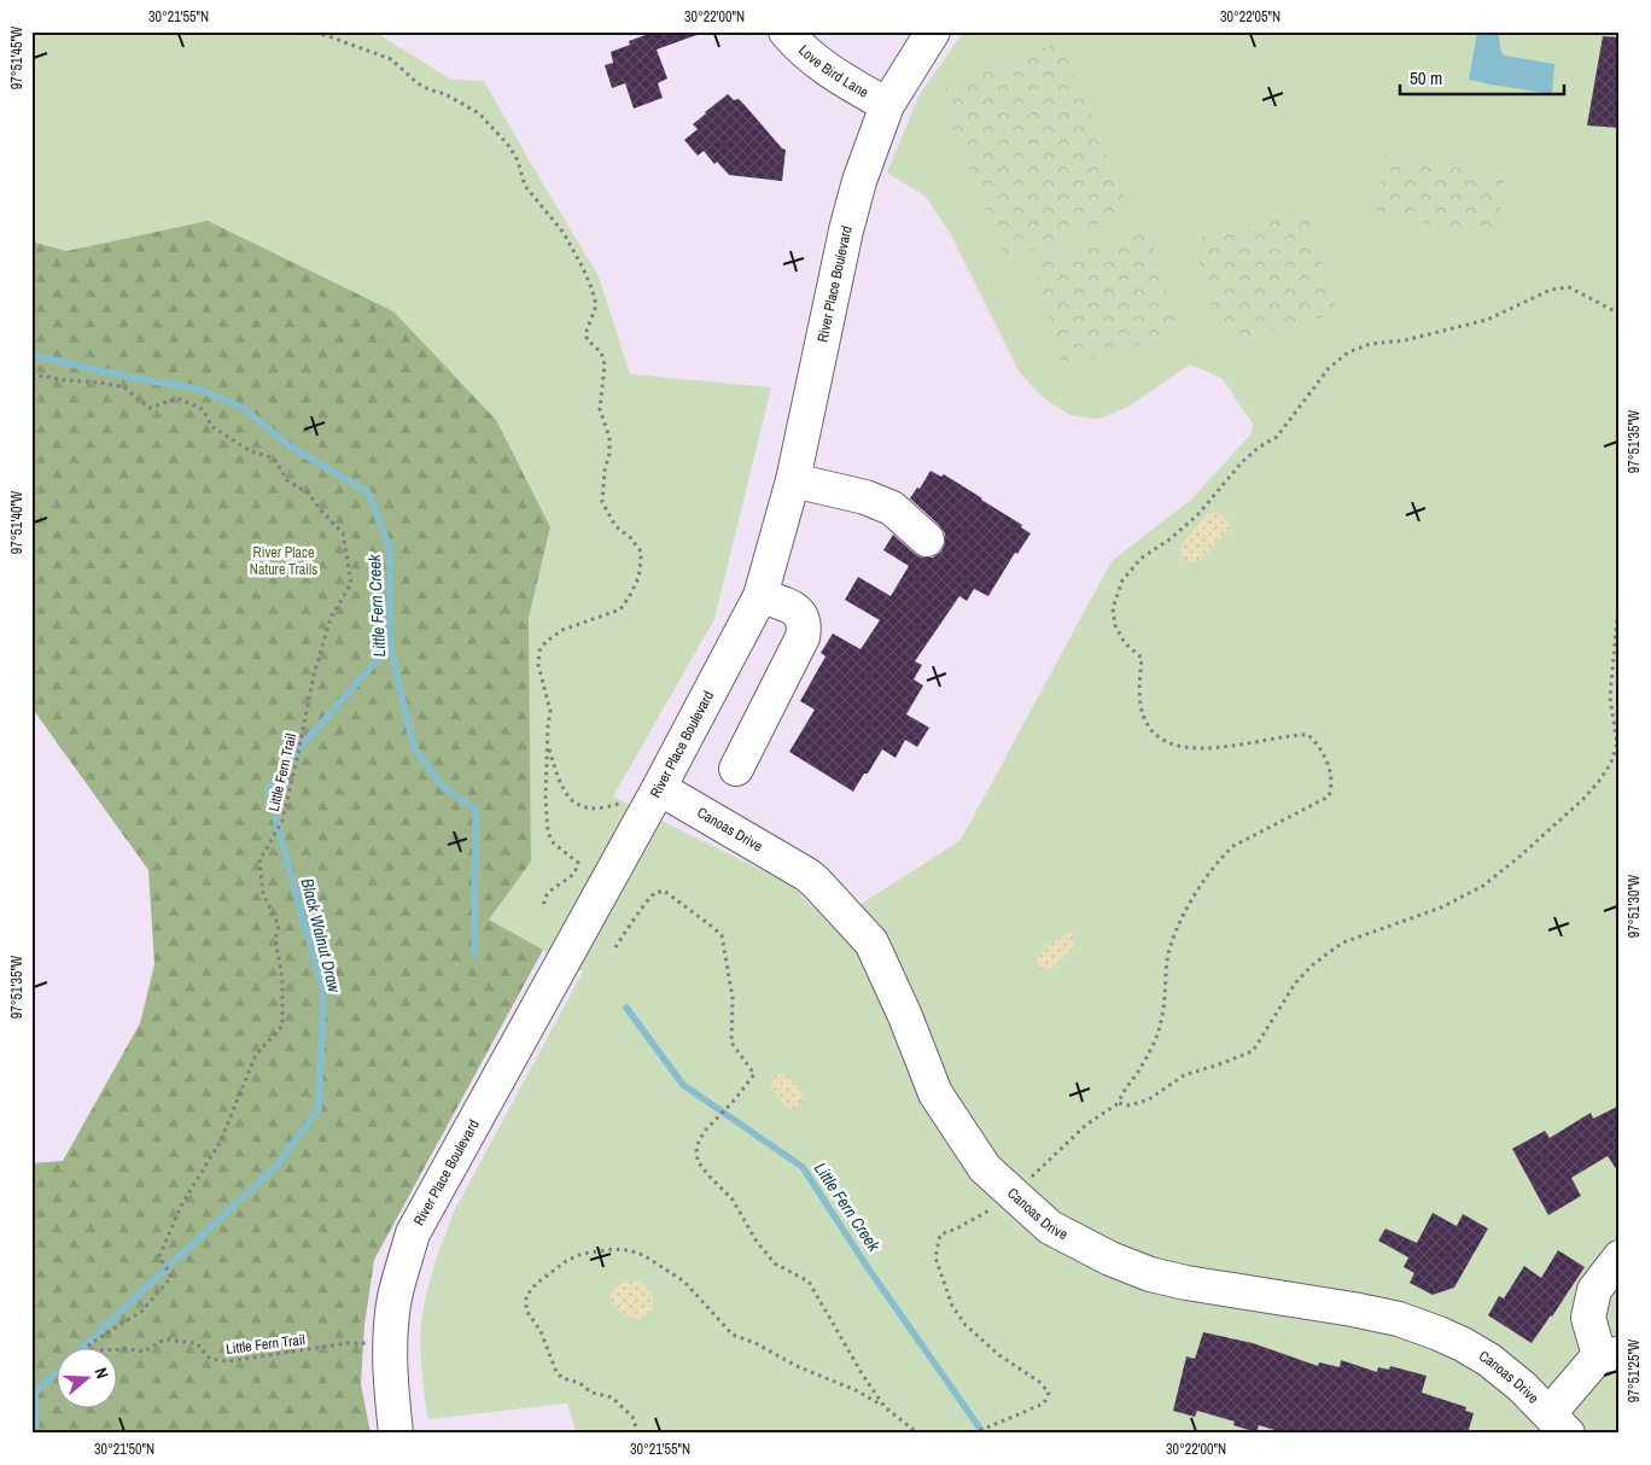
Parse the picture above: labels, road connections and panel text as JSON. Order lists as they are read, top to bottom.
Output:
{
  "streets": {
    "street": ["Love Bird Lane", "River Place Boulevard", "Canoas Drive"],
    "path": ["Little Fern Trail"]
  },
  "crossings": [
    ["Love Bird Lane", "River Place Boulevard"],
    ["River Place Boulevard", "Canoas Drive"]
  ],
  "water": ["Little Fern Creek", "Black Walnut Draw"],
  "parks": ["River Place Nature Trails"],
  "scale_bar": "50 m",
  "north": "right",
  "coordinates": [
    "30°21'55\"N",
    "30°22'00\"N",
    "30°22'05\"N",
    "97°51'45\"W",
    "97°51'35\"W",
    "97°51'40\"W",
    "97°51'30\"W",
    "97°51'25\"W",
    "30°21'50\"N"
  ]
}
